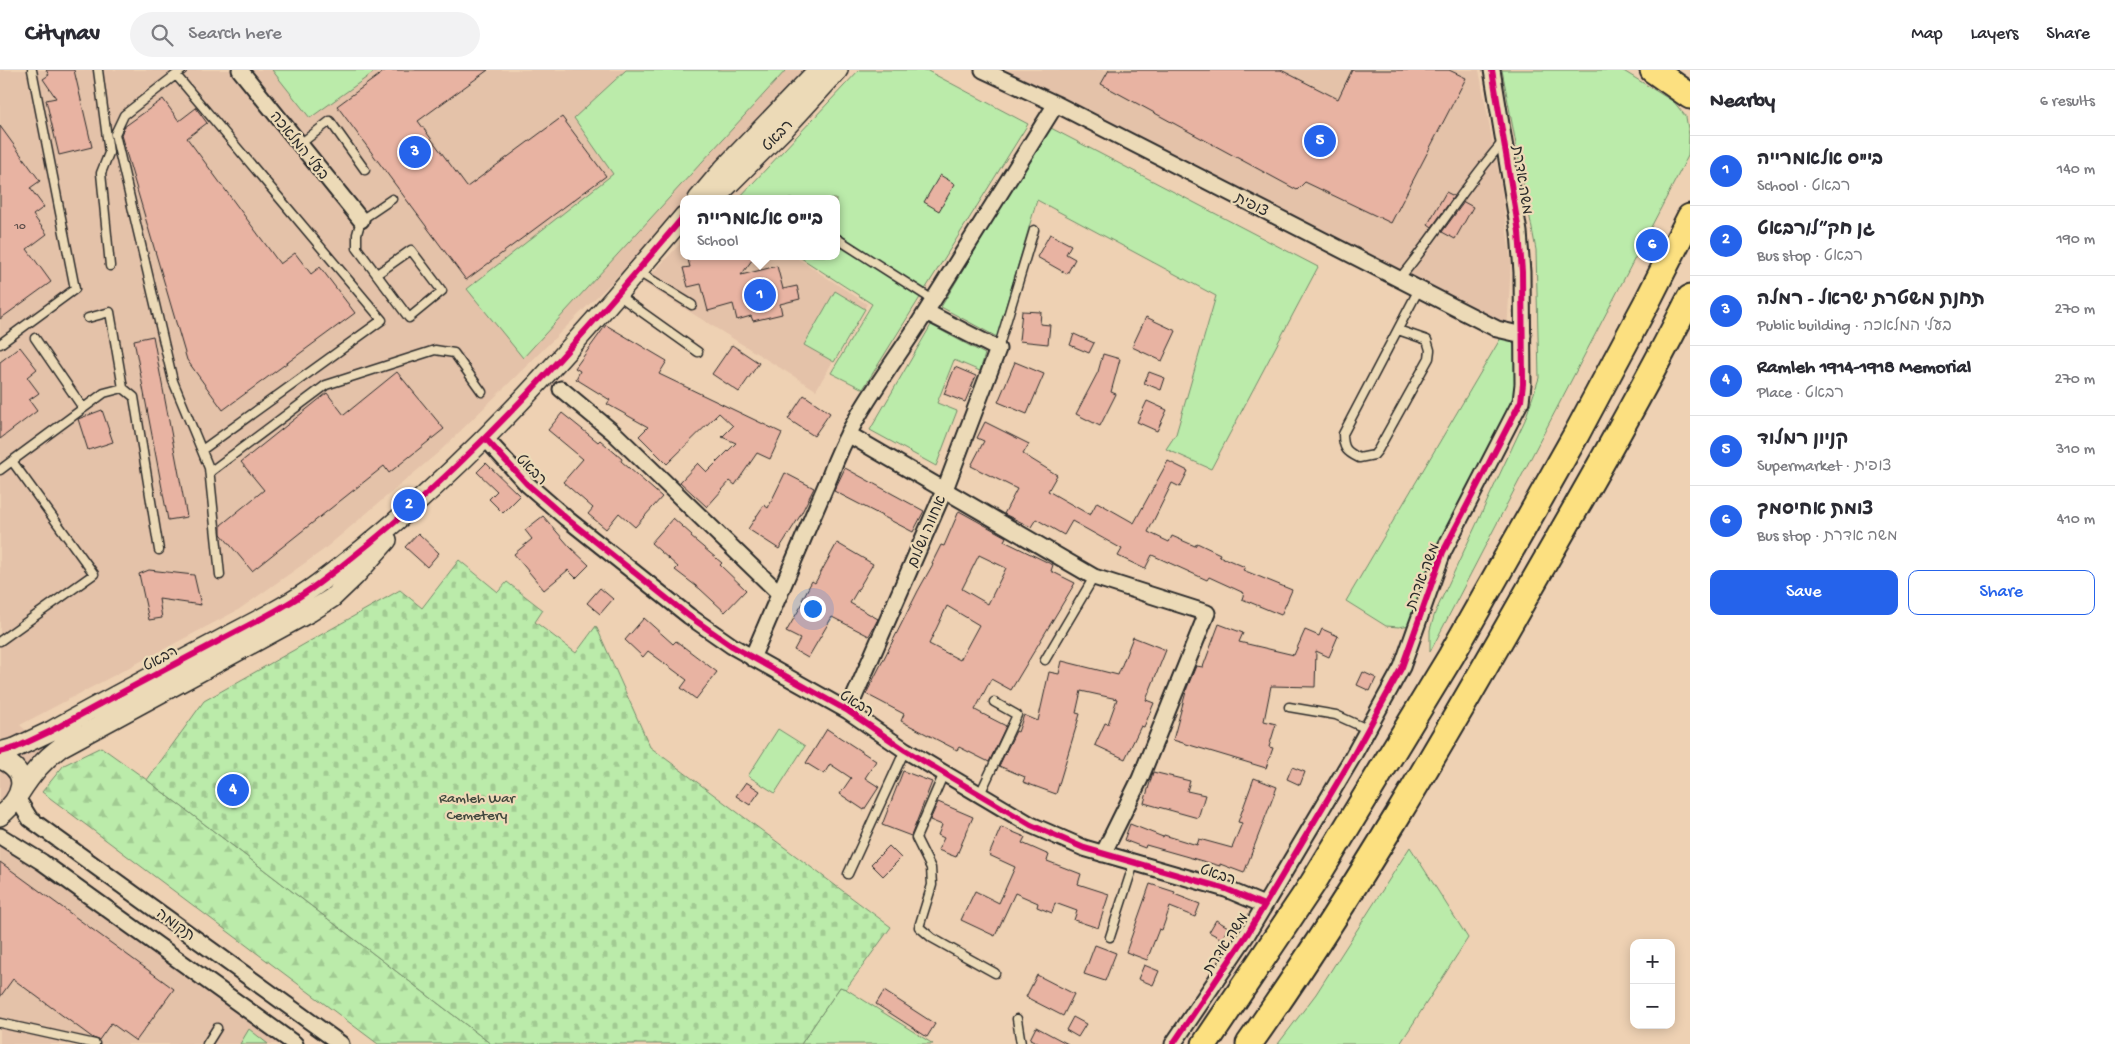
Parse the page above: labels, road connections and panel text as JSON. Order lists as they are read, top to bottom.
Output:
{
  "streets": {
    "street": [
      "רבאט",
      "בעלי המלאכה",
      "משה אדרת",
      "צופית",
      "אחווה ושלום",
      "תקומה"
    ]
  },
  "crossings": [
    ["רבאט", "משה אדרת"],
    ["רבאט", "אחווה ושלום"],
    ["רבאט", "תקומה"],
    ["משה אדרת", "צופית"]
  ],
  "parks": ["Ramleh War Cemetery"],
  "house_numbers": ["10"],
  "page": {
    "header": "Citynav",
    "search": "Search here",
    "nav": ["Map", "Layers", "Share"],
    "heading": ["Nearby", "6 results"],
    "pins": [
      "5",
      "3",
      "6",
      "1",
      "2",
      "4"
    ],
    "list": [
      {
        "mark": "1",
        "name": "בי\"ס אלאמרייה",
        "note": "School · רבאט",
        "value": "140 m"
      },
      {
        "mark": "2",
        "name": "גן חק״ל/רבאט",
        "note": "Bus stop · רבאט",
        "value": "190 m"
      },
      {
        "mark": "3",
        "name": "תחנת משטרת ישראל - רמלה",
        "note": "Public building · בעלי המלאכה",
        "value": "270 m"
      },
      {
        "mark": "4",
        "name": "Ramleh 1914-1918 Memorial",
        "note": "Place · רבאט",
        "value": "270 m"
      },
      {
        "mark": "5",
        "name": "קניון רמלוד",
        "note": "Supermarket · צופית",
        "value": "310 m"
      },
      {
        "mark": "6",
        "name": "צומת אחיסמך",
        "note": "Bus stop · משה אדרת",
        "value": "410 m"
      }
    ],
    "popup": ["בי\"ס אלאמרייה", "School"],
    "buttons": ["Save", "Share"],
    "map_buttons": ["+", "−"]
  }
}
